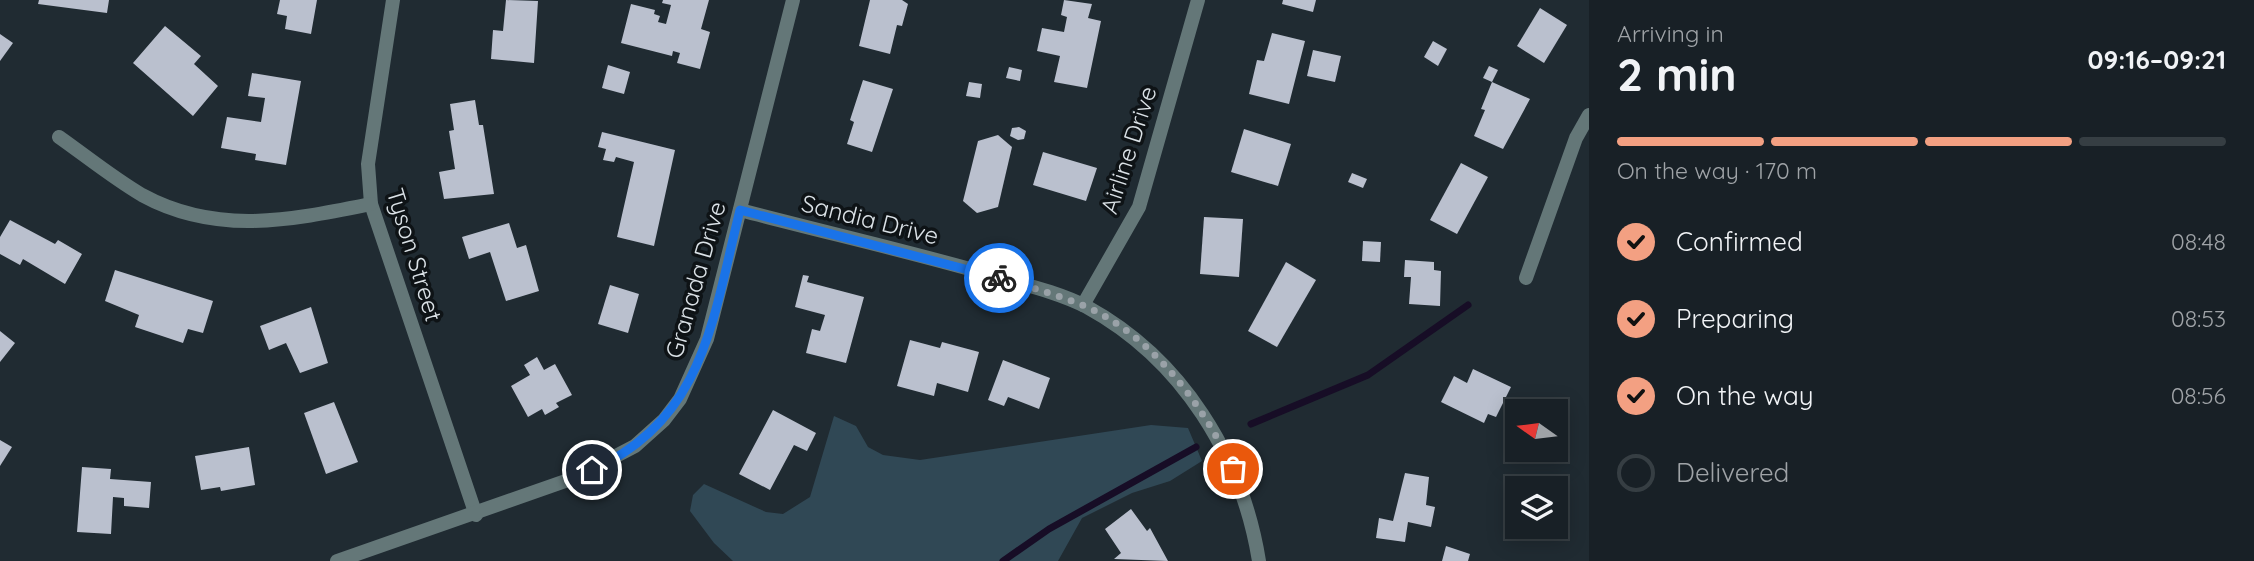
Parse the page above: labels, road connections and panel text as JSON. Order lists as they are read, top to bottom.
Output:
{
  "streets": {
    "street": [
      "Airline Drive",
      "Sandia Drive",
      "Tyson Street",
      "Granada Drive"
    ]
  },
  "crossings": [
    ["Airline Drive", "Sandia Drive"],
    ["Sandia Drive", "Granada Drive"],
    ["Tyson Street", "Granada Drive"]
  ],
  "north": "left",
  "page": {
    "heading": ["2 min", "Arriving in", "09:16–09:21"],
    "bar": "On the way · 170 m",
    "list": [
      ["Confirmed", "08:48"],
      ["Preparing", "08:53"],
      ["On the way", "08:56"],
      "Delivered"
    ]
  }
}
